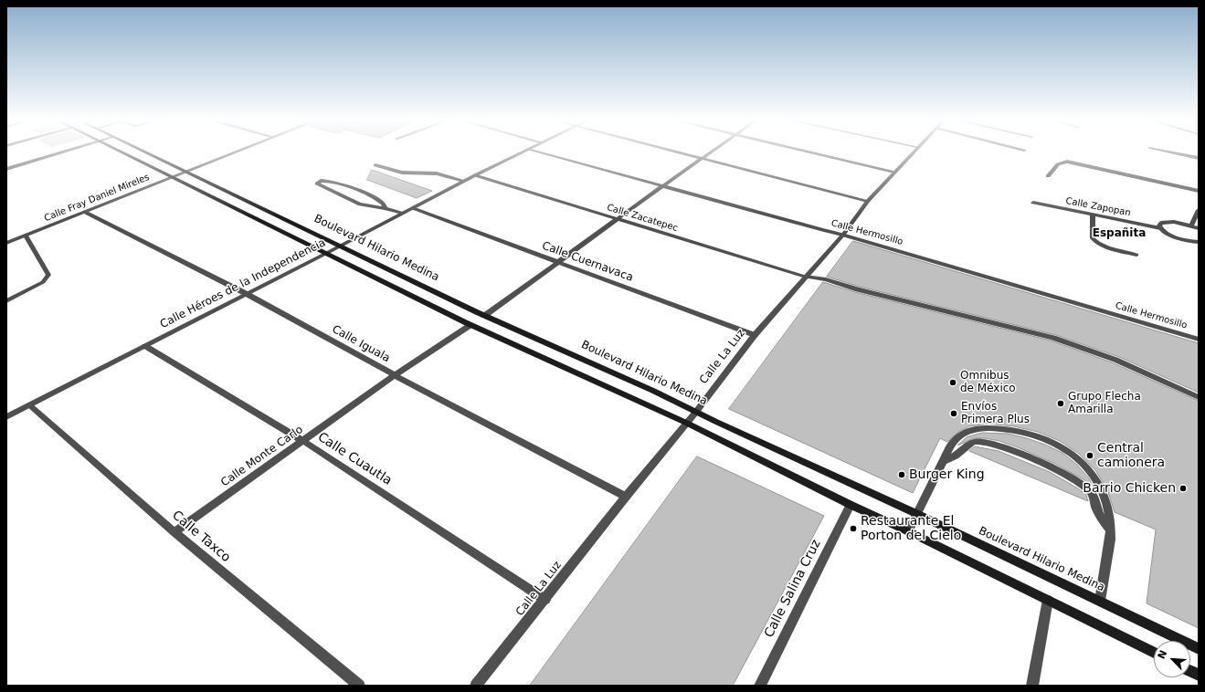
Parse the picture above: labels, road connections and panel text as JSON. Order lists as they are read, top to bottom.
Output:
{
  "streets": {
    "main road": ["Boulevard Hilario Medina"],
    "street": [
      "Calle Fray Daniel Mireles",
      "Calle Zapopan",
      "Calle Zacatepec",
      "Calle Hermosillo",
      "Calle Cuernavaca",
      "Calle Héroes de la Independencia",
      "Calle Iguala",
      "Calle La Luz",
      "Calle Monte Carlo",
      "Calle Cuautla",
      "Calle Taxco",
      "Calle Salina Cruz"
    ]
  },
  "crossings": [
    ["Calle Fray Daniel Mireles", "Boulevard Hilario Medina"],
    ["Calle Fray Daniel Mireles", "Calle Iguala"],
    ["Calle Zacatepec", "Calle Héroes de la Independencia"],
    ["Calle Zacatepec", "Calle La Luz"],
    ["Calle Hermosillo", "Calle La Luz"],
    ["Boulevard Hilario Medina", "Calle Héroes de la Independencia"],
    ["Boulevard Hilario Medina", "Calle La Luz"],
    ["Calle Cuernavaca", "Calle Héroes de la Independencia"],
    ["Calle Cuernavaca", "Calle La Luz"],
    ["Calle Héroes de la Independencia", "Calle Iguala"],
    ["Calle Héroes de la Independencia", "Calle Cuautla"],
    ["Calle Héroes de la Independencia", "Calle Taxco"],
    ["Calle Iguala", "Calle La Luz"],
    ["Calle Iguala", "Calle Monte Carlo"],
    ["Calle La Luz", "Calle Cuautla"],
    ["Calle Monte Carlo", "Calle Cuautla"],
    ["Calle Monte Carlo", "Calle Taxco"]
  ],
  "districts": ["Españita"],
  "places": [
    "Omnibus de México",
    "Grupo Flecha Amarilla",
    "Envíos Primera Plus",
    "Central camionera",
    "Burger King",
    "Barrio Chicken",
    "Restaurante El Porton del Cielo"
  ],
  "north": "top left"
}
